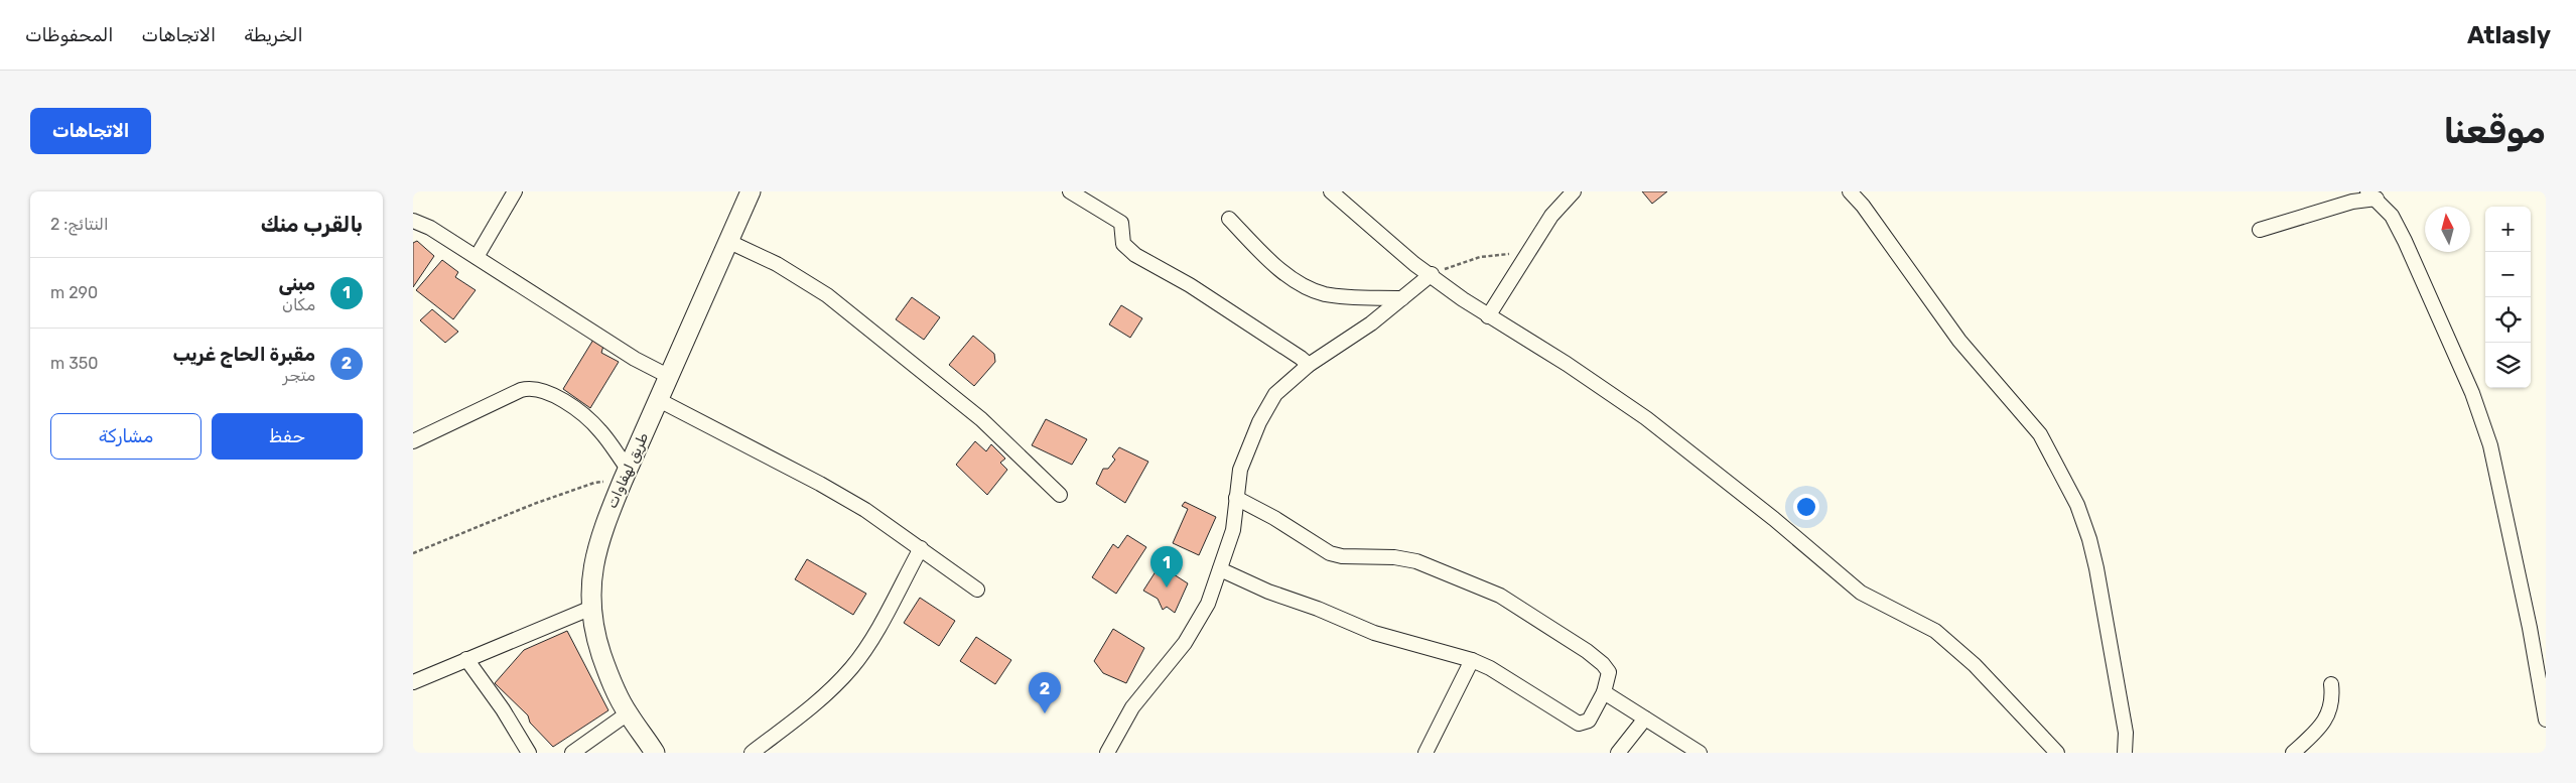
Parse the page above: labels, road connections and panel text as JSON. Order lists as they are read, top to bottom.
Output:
{
  "streets": {
    "street": ["طريق لهفاوات"]
  },
  "north": "top",
  "page": {
    "header": "Atlasly",
    "nav": ["الخريطة", "الاتجاهات", "المحفوظات"],
    "buttons": [
      "الاتجاهات",
      ["حفظ", "مشاركة"]
    ],
    "title": "موقعنا",
    "heading": ["بالقرب منك", "النتائج: 2"],
    "map_buttons": ["+", "−"],
    "list": [
      {
        "mark": "1",
        "name": "مبنى",
        "note": "مكان",
        "value": "290 m"
      },
      {
        "mark": "2",
        "name": "مقبرة الحاج غريب",
        "note": "متجر",
        "value": "350 m"
      }
    ],
    "pins": ["1", "2"]
  }
}
